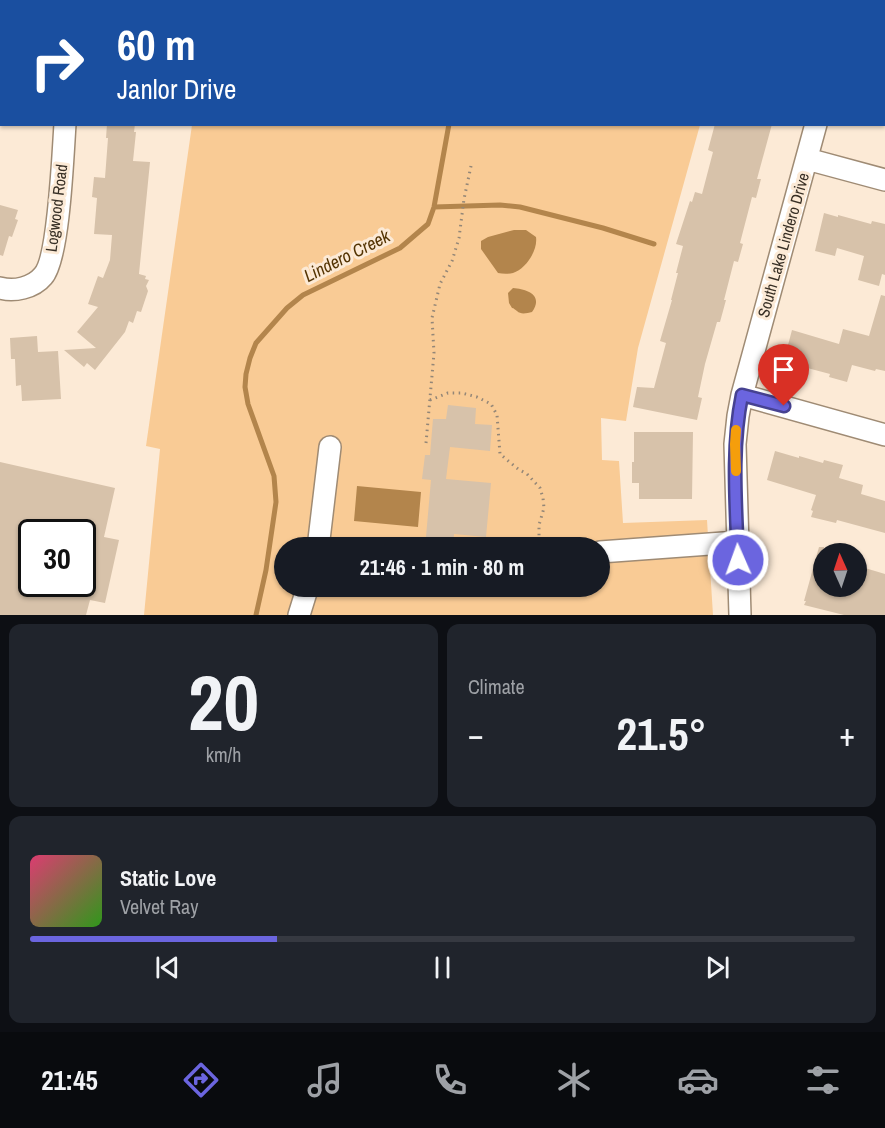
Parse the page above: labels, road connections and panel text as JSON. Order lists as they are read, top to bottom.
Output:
{
  "streets": {
    "street": ["Logwood Road", "South Lake Lindero Drive"]
  },
  "water": ["Lindero Creek"],
  "north": "top",
  "page": {
    "turn": ["60 m", "Janlor Drive"],
    "limit": "30",
    "trip": "21:46 · 1 min · 80 m",
    "tile": [
      ["20", "km/h"],
      "Climate"
    ],
    "heat": ["−", "21.5°", "+"],
    "song": ["Static Love", "Velvet Ray"],
    "tabs": "21:45"
  }
}
